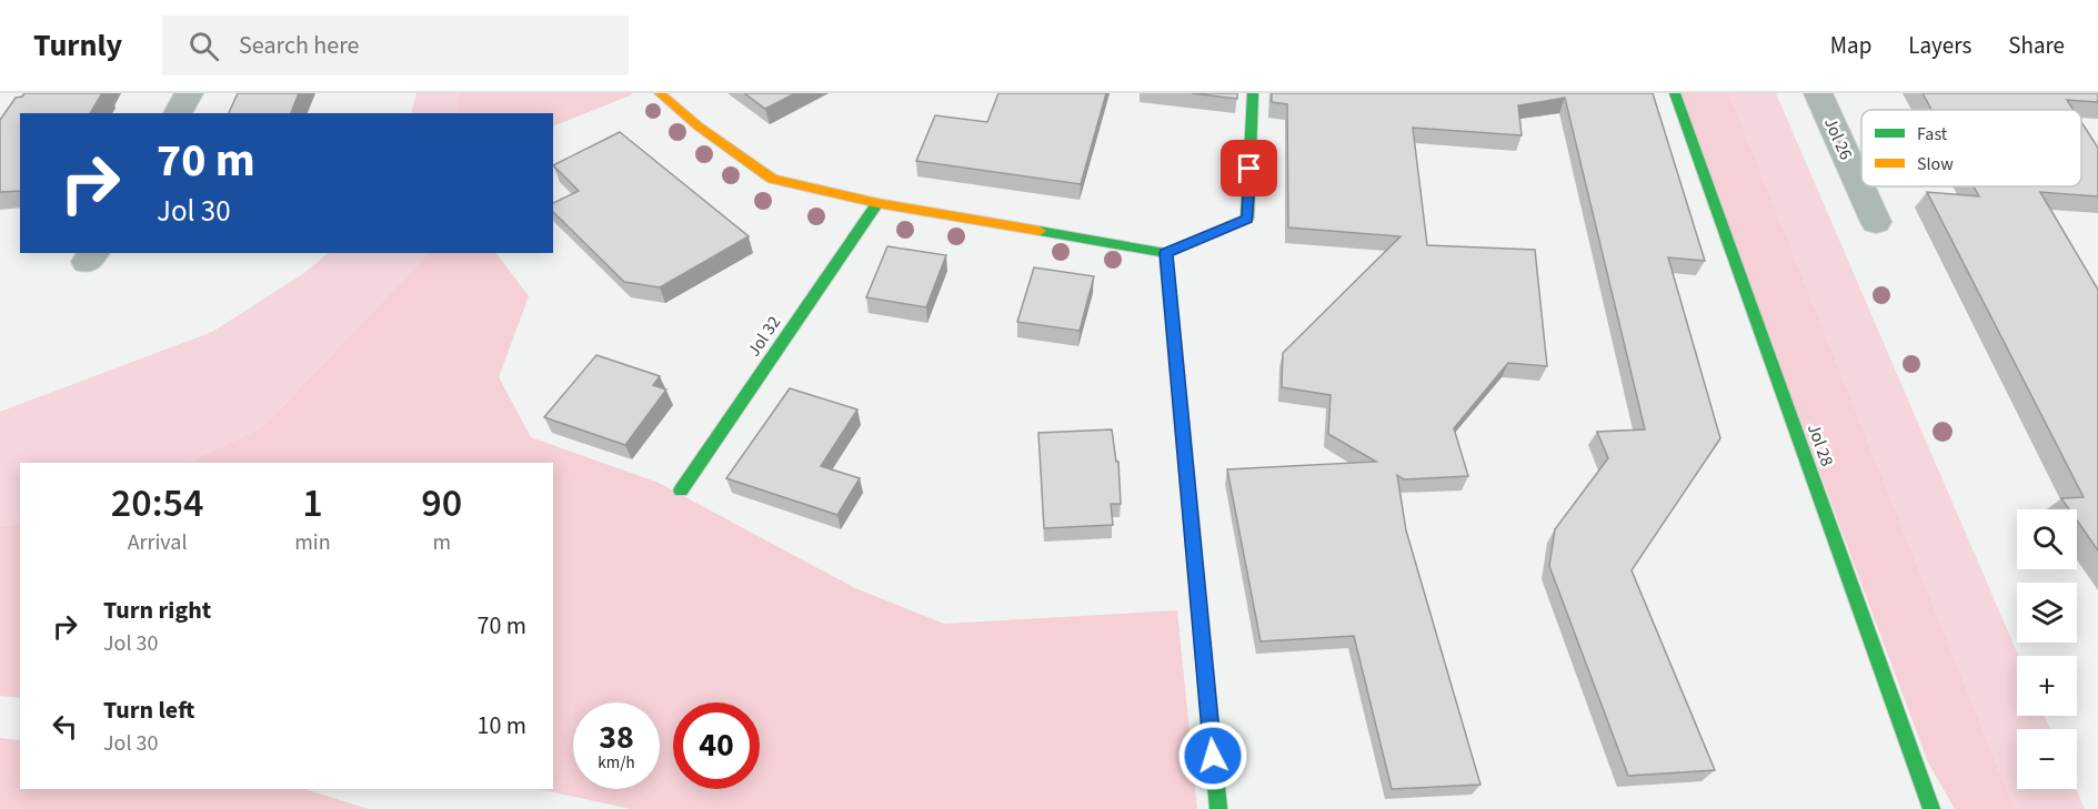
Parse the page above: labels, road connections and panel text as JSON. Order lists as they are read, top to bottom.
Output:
{
  "streets": {
    "street": ["Jol 26", "Jol 32", "Jol 28"]
  },
  "legend": ["Fast", "Slow"],
  "page": {
    "header": "Turnly",
    "search": "Search here",
    "nav": ["Map", "Layers", "Share"],
    "turn": ["70 m", "Jol 30"],
    "eta": [
      "20:54",
      "Arrival",
      "1",
      "min",
      "90",
      "m"
    ],
    "map_buttons": ["+", "−"],
    "list": [
      {
        "name": "Turn right",
        "note": "Jol 30",
        "value": "70 m"
      },
      {
        "name": "Turn left",
        "note": "Jol 30",
        "value": "10 m"
      }
    ],
    "speed": "38 km/h",
    "limit": "40"
  }
}
